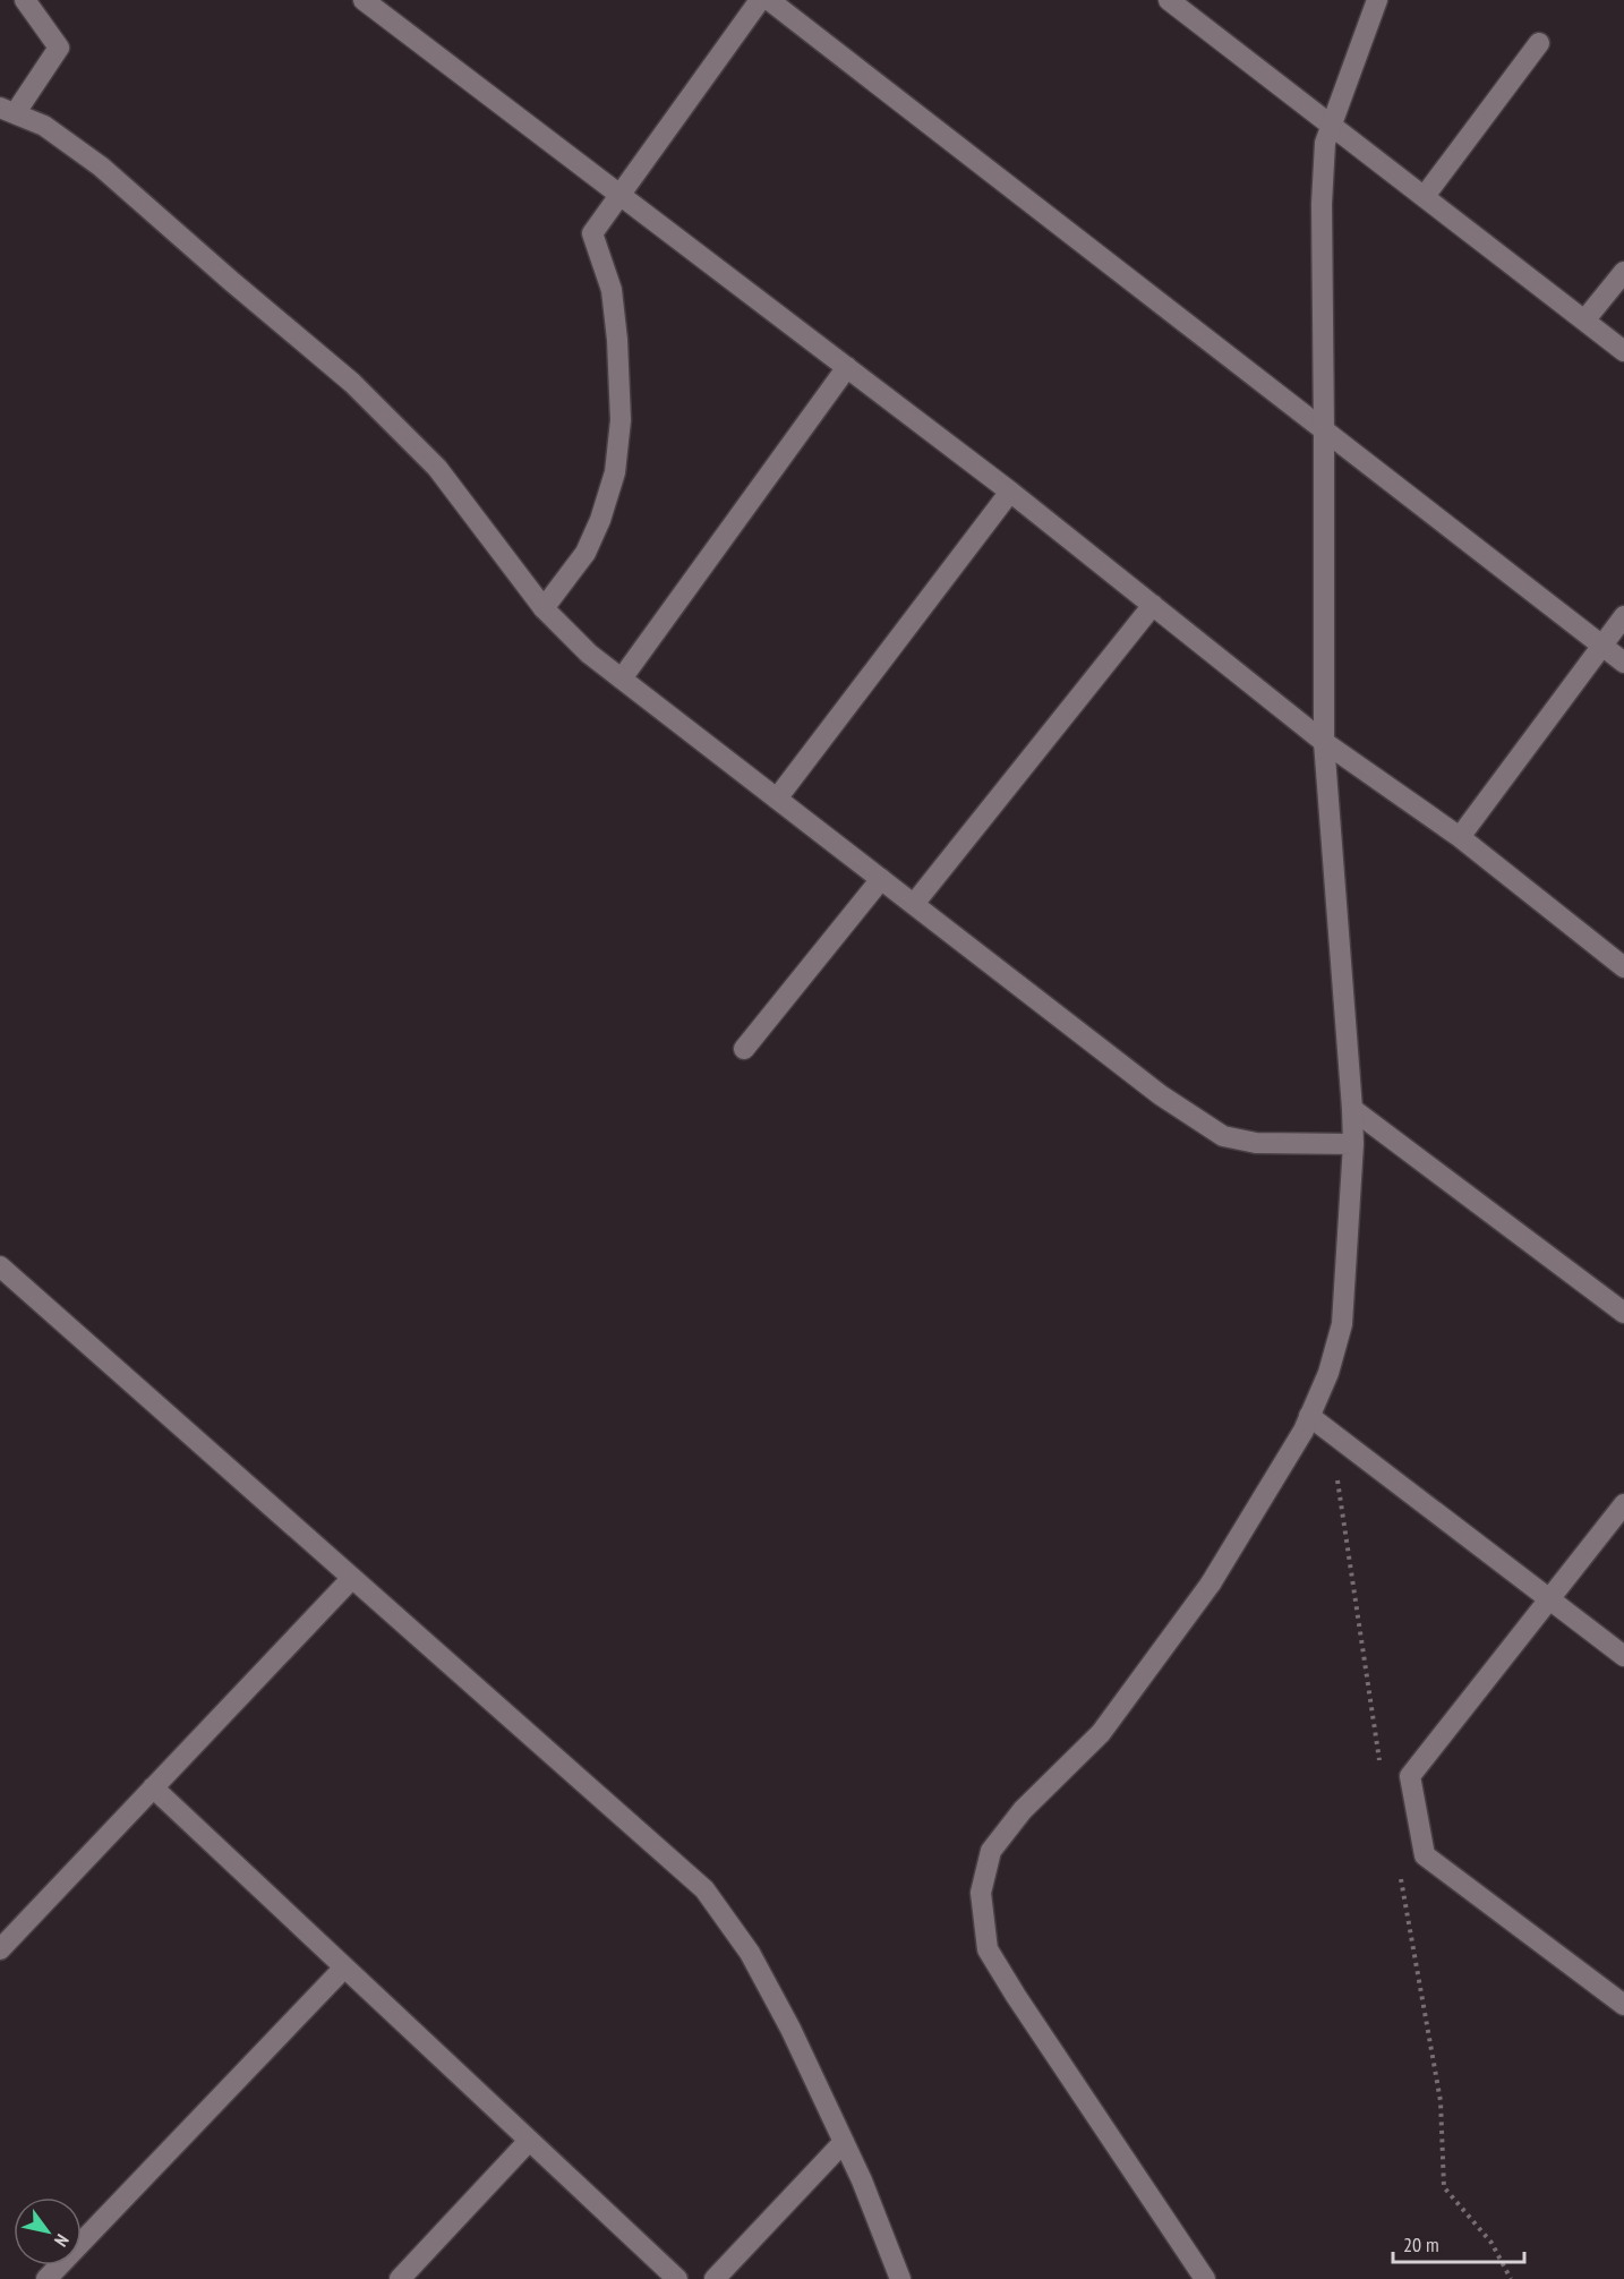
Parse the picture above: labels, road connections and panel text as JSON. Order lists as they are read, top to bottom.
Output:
{
  "scale_bar": "20 m",
  "north": "bottom right"
}
